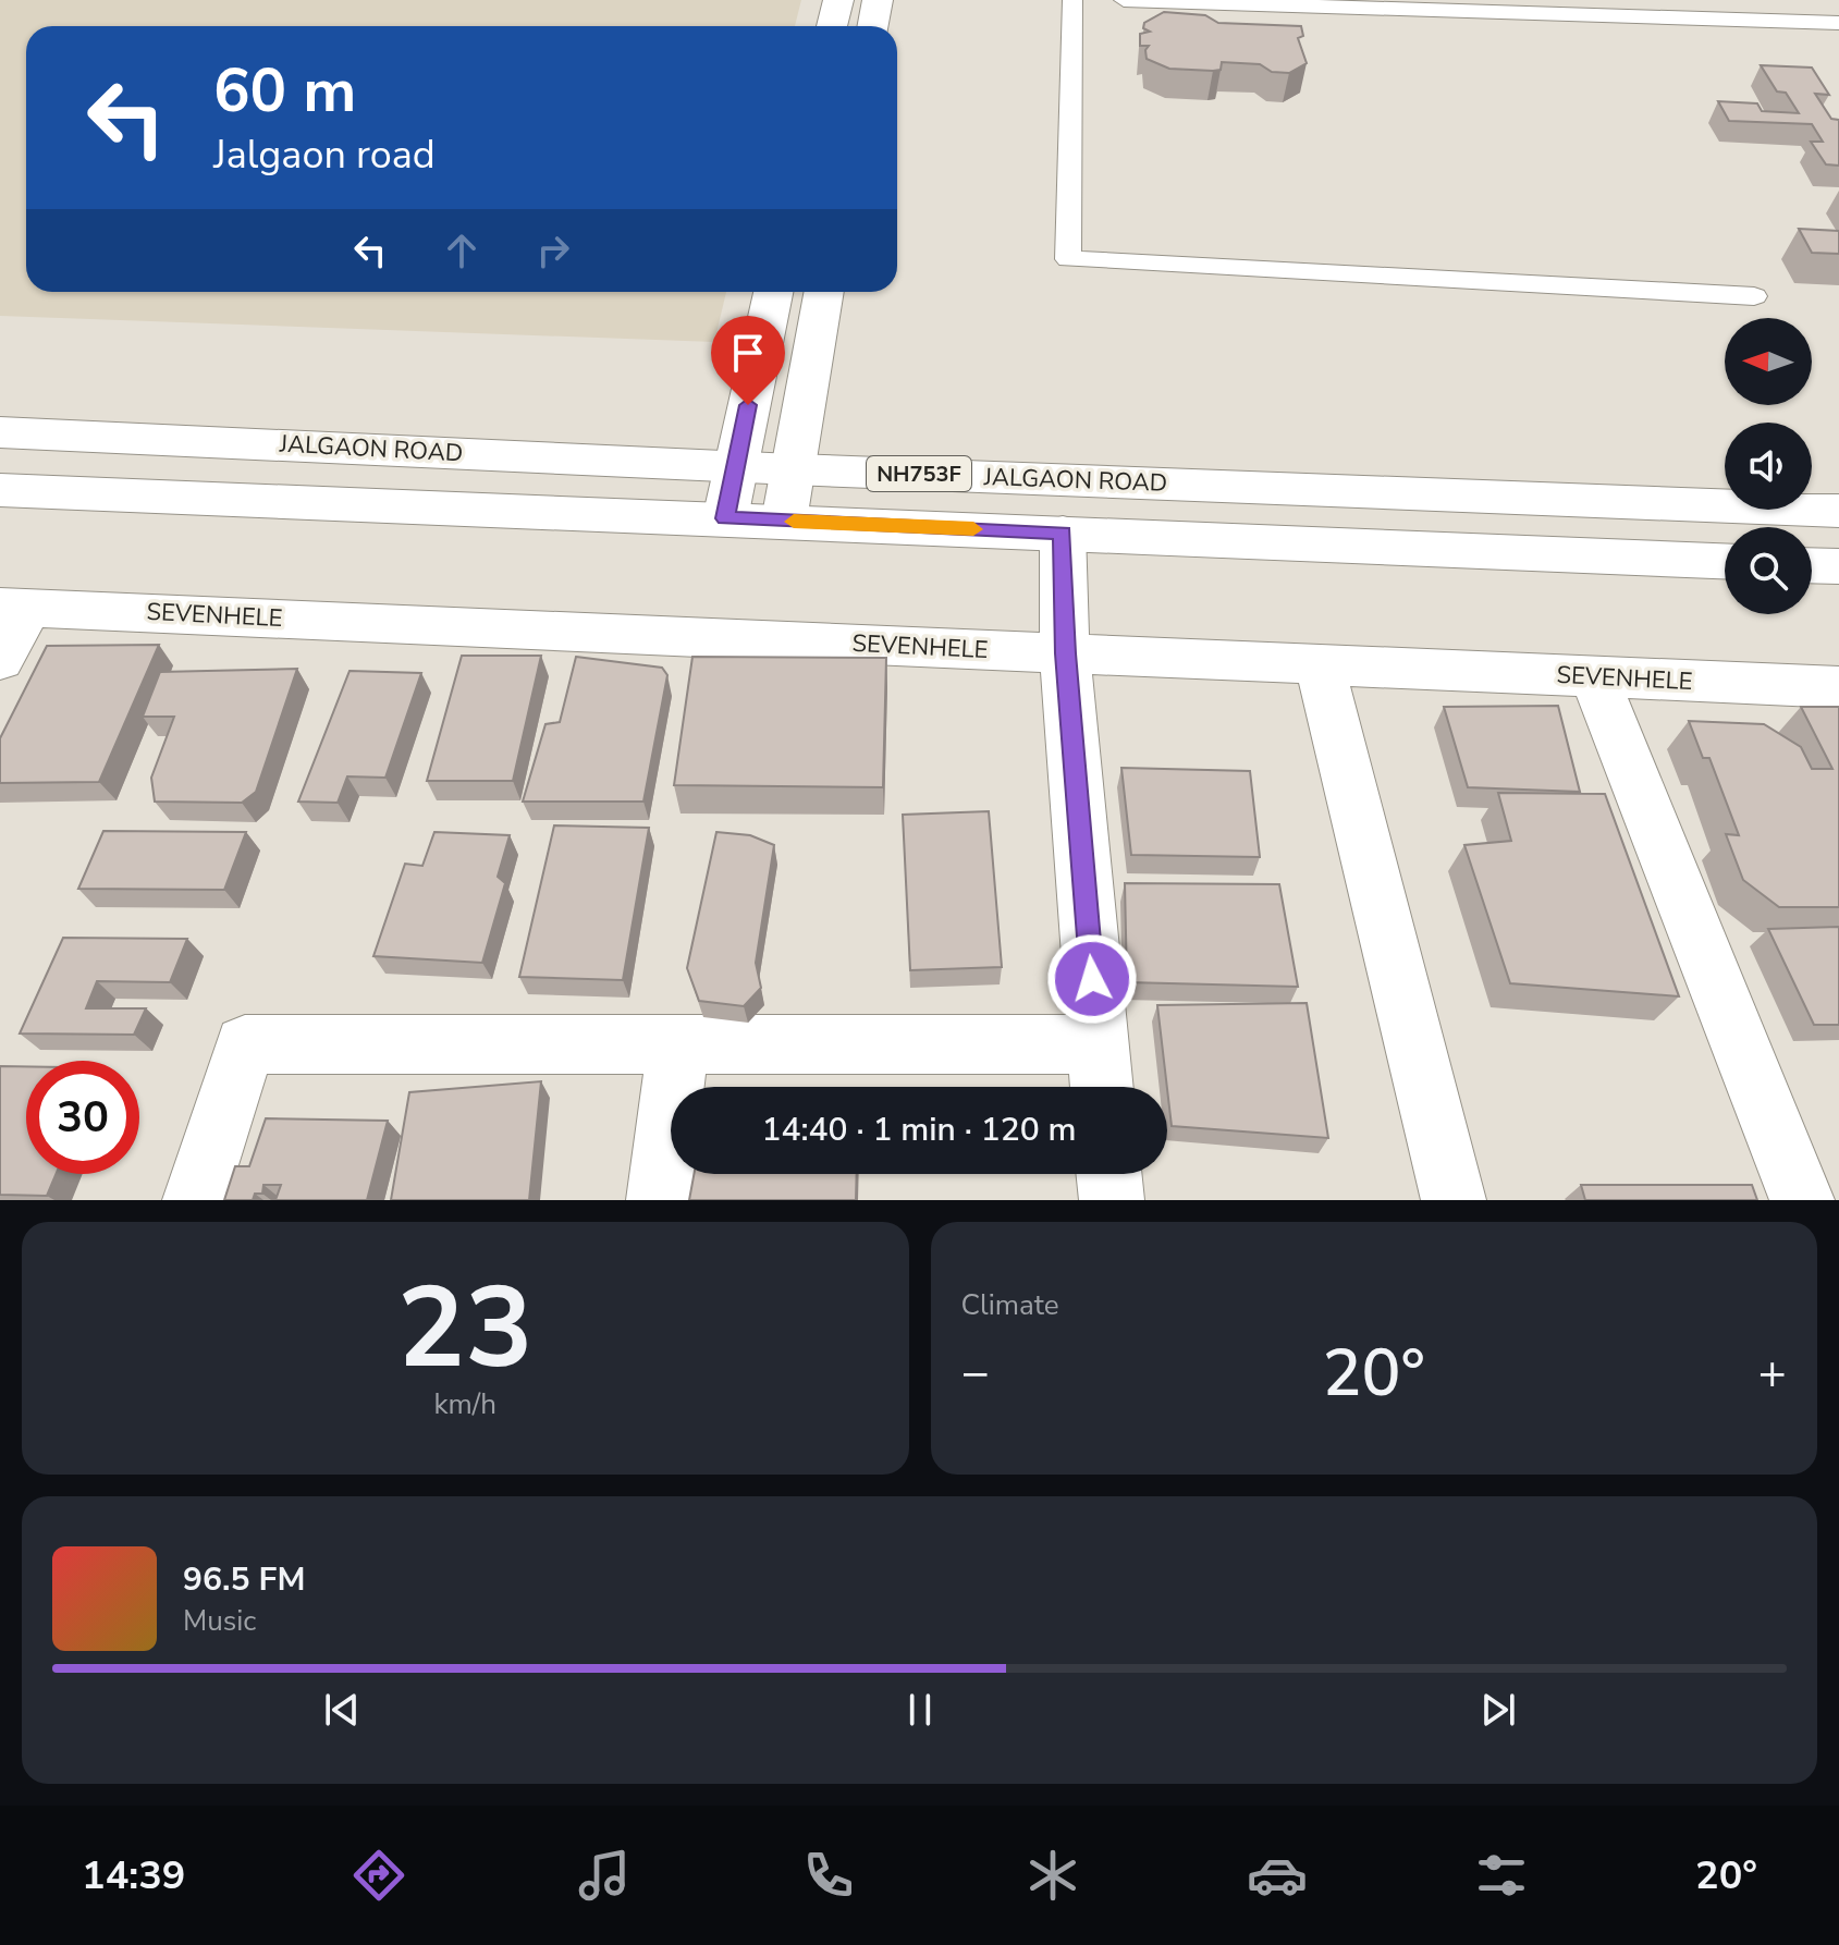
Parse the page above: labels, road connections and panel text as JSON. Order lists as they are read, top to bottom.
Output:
{
  "streets": {
    "main road": ["JALGAON ROAD", "NH753F", "SEVENHELE"]
  },
  "north": "left",
  "page": {
    "turn": ["60 m", "Jalgaon road"],
    "limit": "30",
    "trip": "14:40 · 1 min · 120 m",
    "tile": [
      ["23", "km/h"],
      "Climate"
    ],
    "heat": ["−", "20°", "+"],
    "song": ["96.5 FM", "Music"],
    "tabs": ["14:39", "20°"]
  }
}
